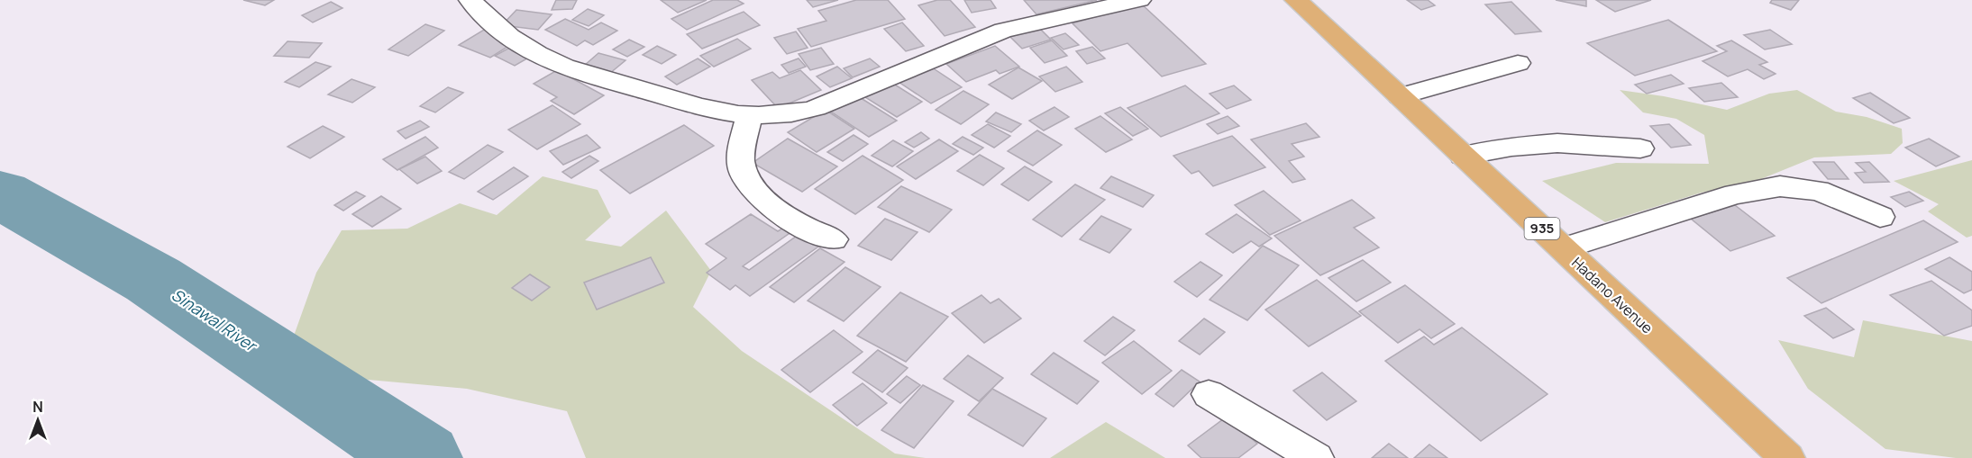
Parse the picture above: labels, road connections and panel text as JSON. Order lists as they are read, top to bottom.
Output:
{
  "streets": {
    "main road": ["935", "Hadano Avenue"]
  },
  "water": ["Sinawal River"],
  "north": "top"
}
